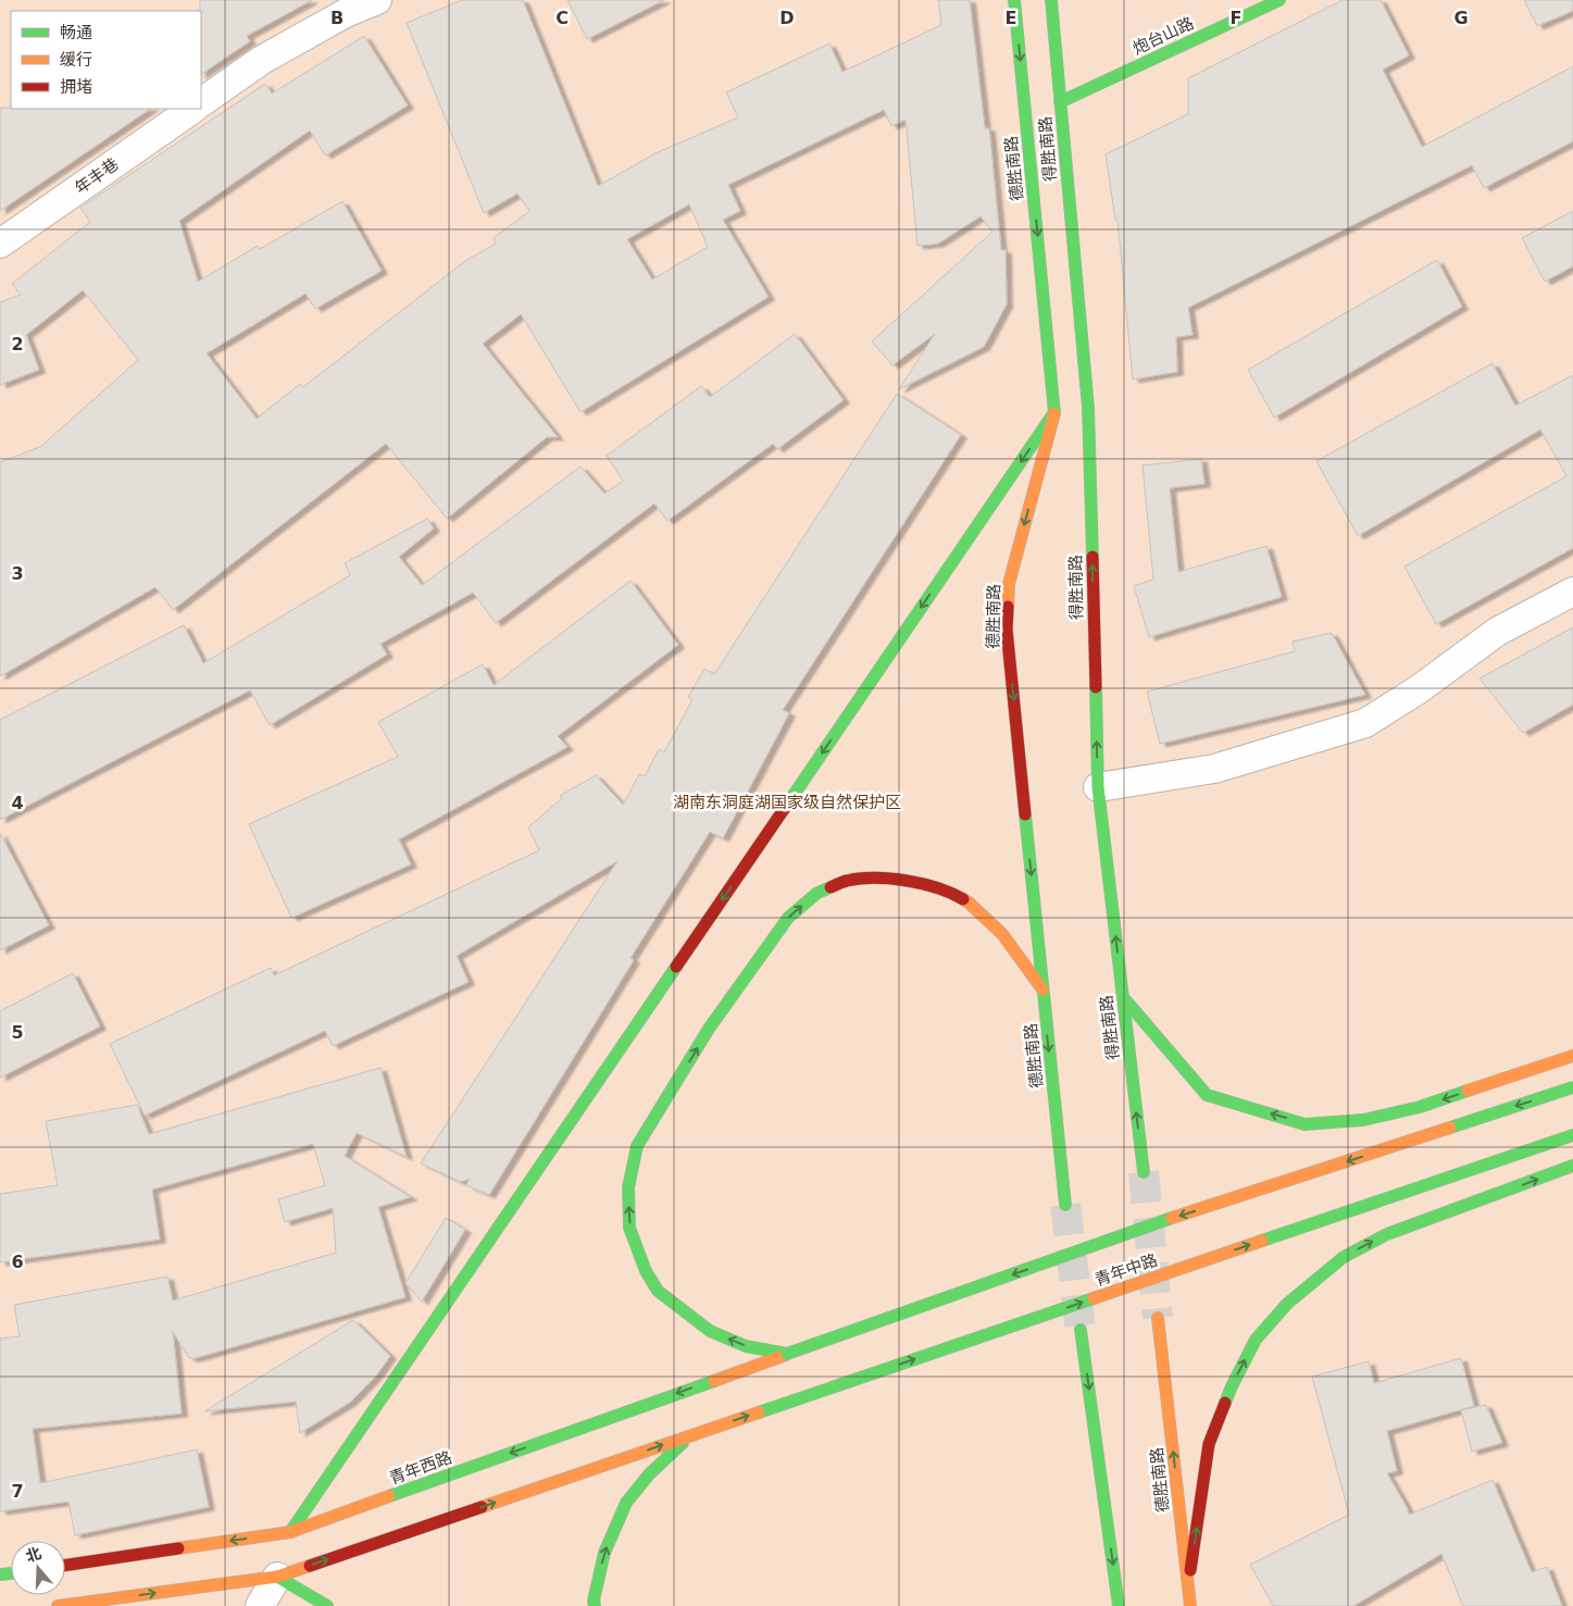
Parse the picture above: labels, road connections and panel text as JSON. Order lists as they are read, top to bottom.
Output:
{
  "streets": {
    "main road": [
      "炮台山路",
      "得胜南路",
      "德胜南路",
      "青年中路",
      "青年西路"
    ],
    "street": ["年丰巷"]
  },
  "crossings": [
    ["炮台山路", "得胜南路"],
    ["青年中路", "青年西路"]
  ],
  "one_way": ["得胜南路"],
  "parks": ["湖南东洞庭湖国家级自然保护区"],
  "legend": ["畅通", "缓行", "拥堵"],
  "north": "top",
  "grid": {
    "columns": [
      "B",
      "C",
      "D",
      "E",
      "F",
      "G"
    ],
    "rows": [
      "2",
      "3",
      "4",
      "5",
      "6",
      "7"
    ]
  }
}
